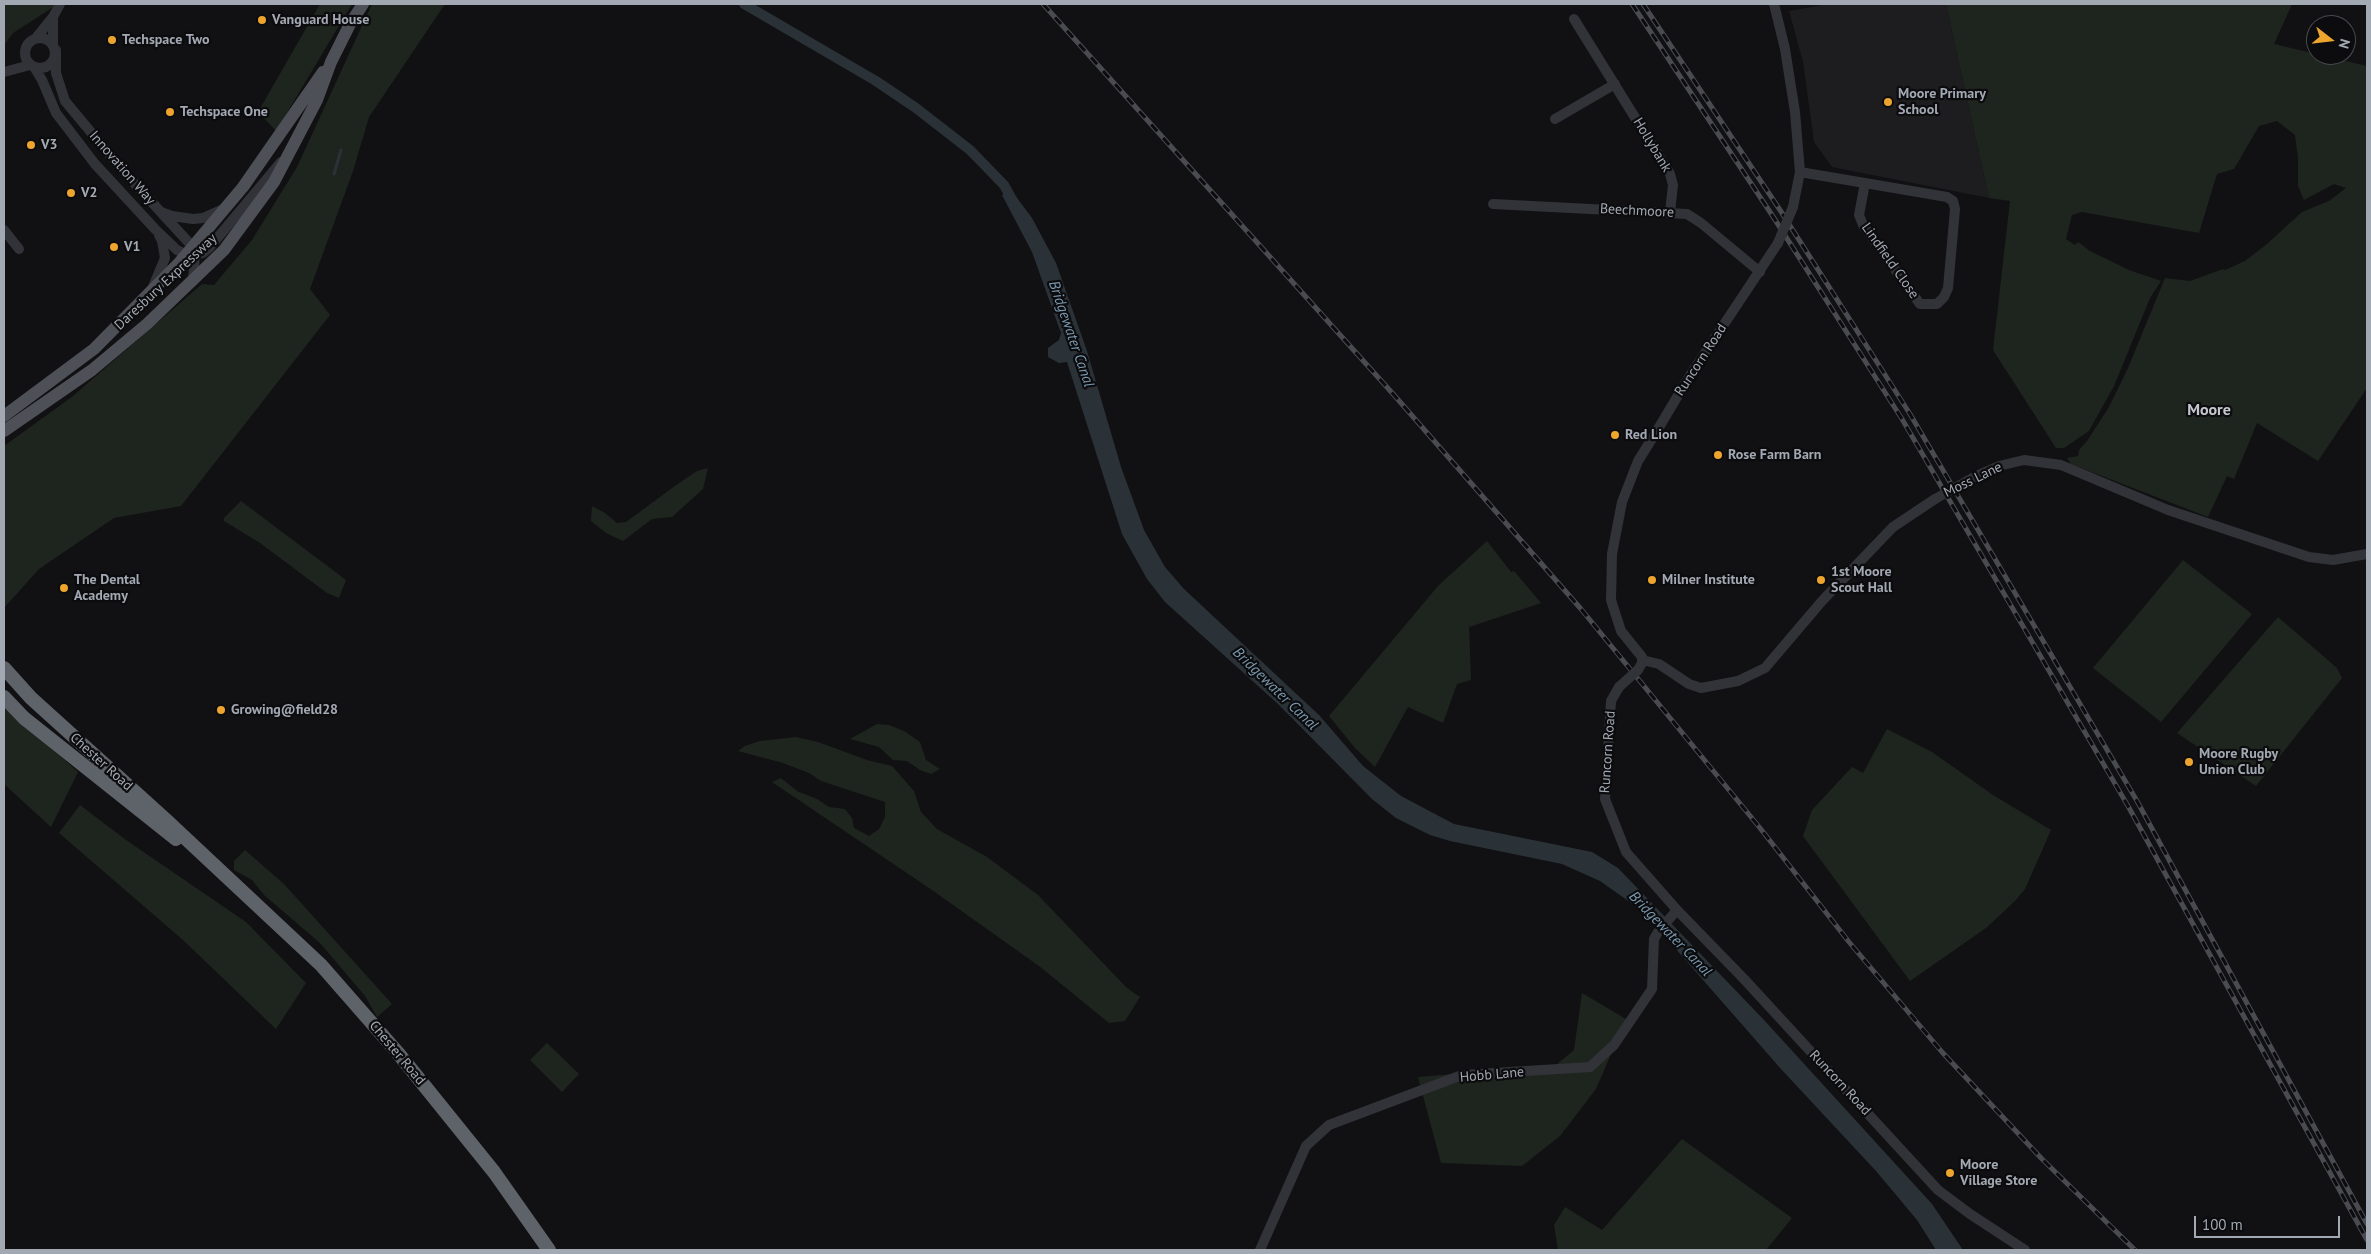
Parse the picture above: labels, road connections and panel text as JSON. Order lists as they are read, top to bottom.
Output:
{
  "streets": {
    "highway": ["Chester Road"],
    "main road": ["Daresbury Expressway"],
    "street": [
      "Hollybank",
      "Innovation Way",
      "Beechmoore",
      "Lindfield Close",
      "Runcorn Road",
      "Moss Lane",
      "Hobb Lane"
    ]
  },
  "crossings": [
    ["Hollybank", "Beechmoore"],
    ["Innovation Way", "Daresbury Expressway"],
    ["Beechmoore", "Runcorn Road"],
    ["Lindfield Close", "Runcorn Road"],
    ["Runcorn Road", "Moss Lane"],
    ["Runcorn Road", "Hobb Lane"]
  ],
  "districts": ["Moore"],
  "water": ["Bridgewater Canal"],
  "places": [
    "Vanguard House",
    "Techspace Two",
    "Moore Primary School",
    "Techspace One",
    "V3",
    "V2",
    "V1",
    "Red Lion",
    "Rose Farm Barn",
    "Milner Institute",
    "1st Moore Scout Hall",
    "The Dental Academy",
    "Growing@field28",
    "Moore Rugby Union Club",
    "Moore Village Store"
  ],
  "scale_bar": "100 m",
  "north": "right"
}
